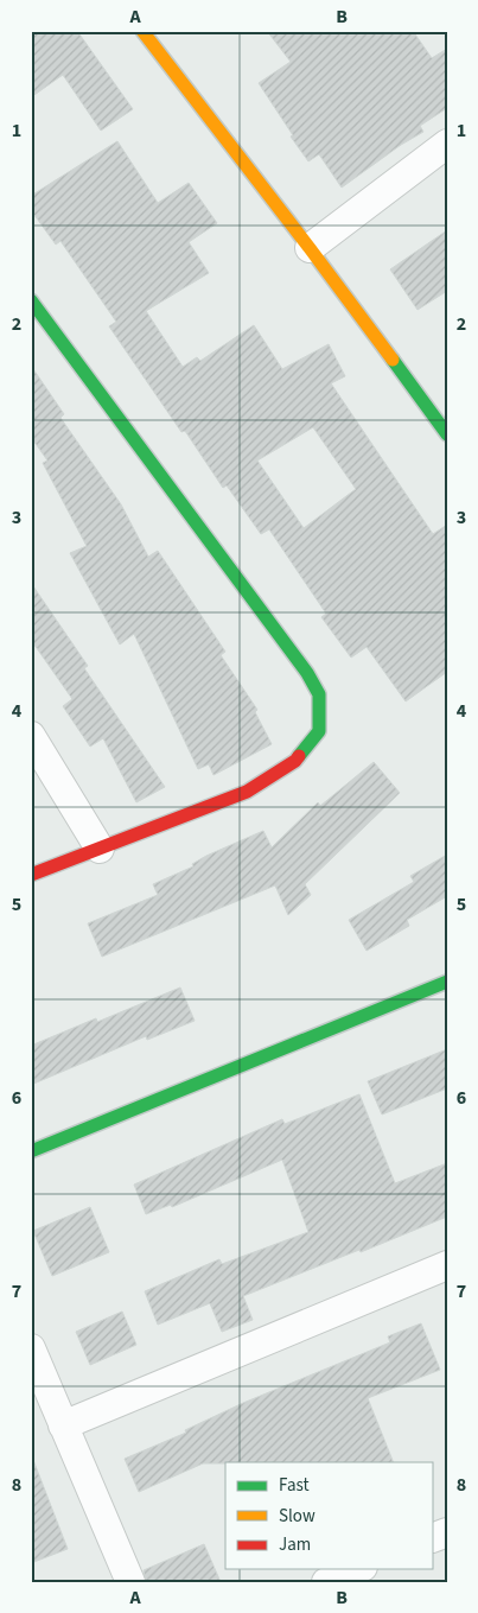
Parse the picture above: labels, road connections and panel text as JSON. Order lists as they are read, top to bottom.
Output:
{
  "legend": ["Fast", "Slow", "Jam"],
  "grid": {
    "columns": ["A", "B"],
    "rows": [
      "1",
      "2",
      "3",
      "4",
      "5",
      "6",
      "7",
      "8"
    ]
  }
}
